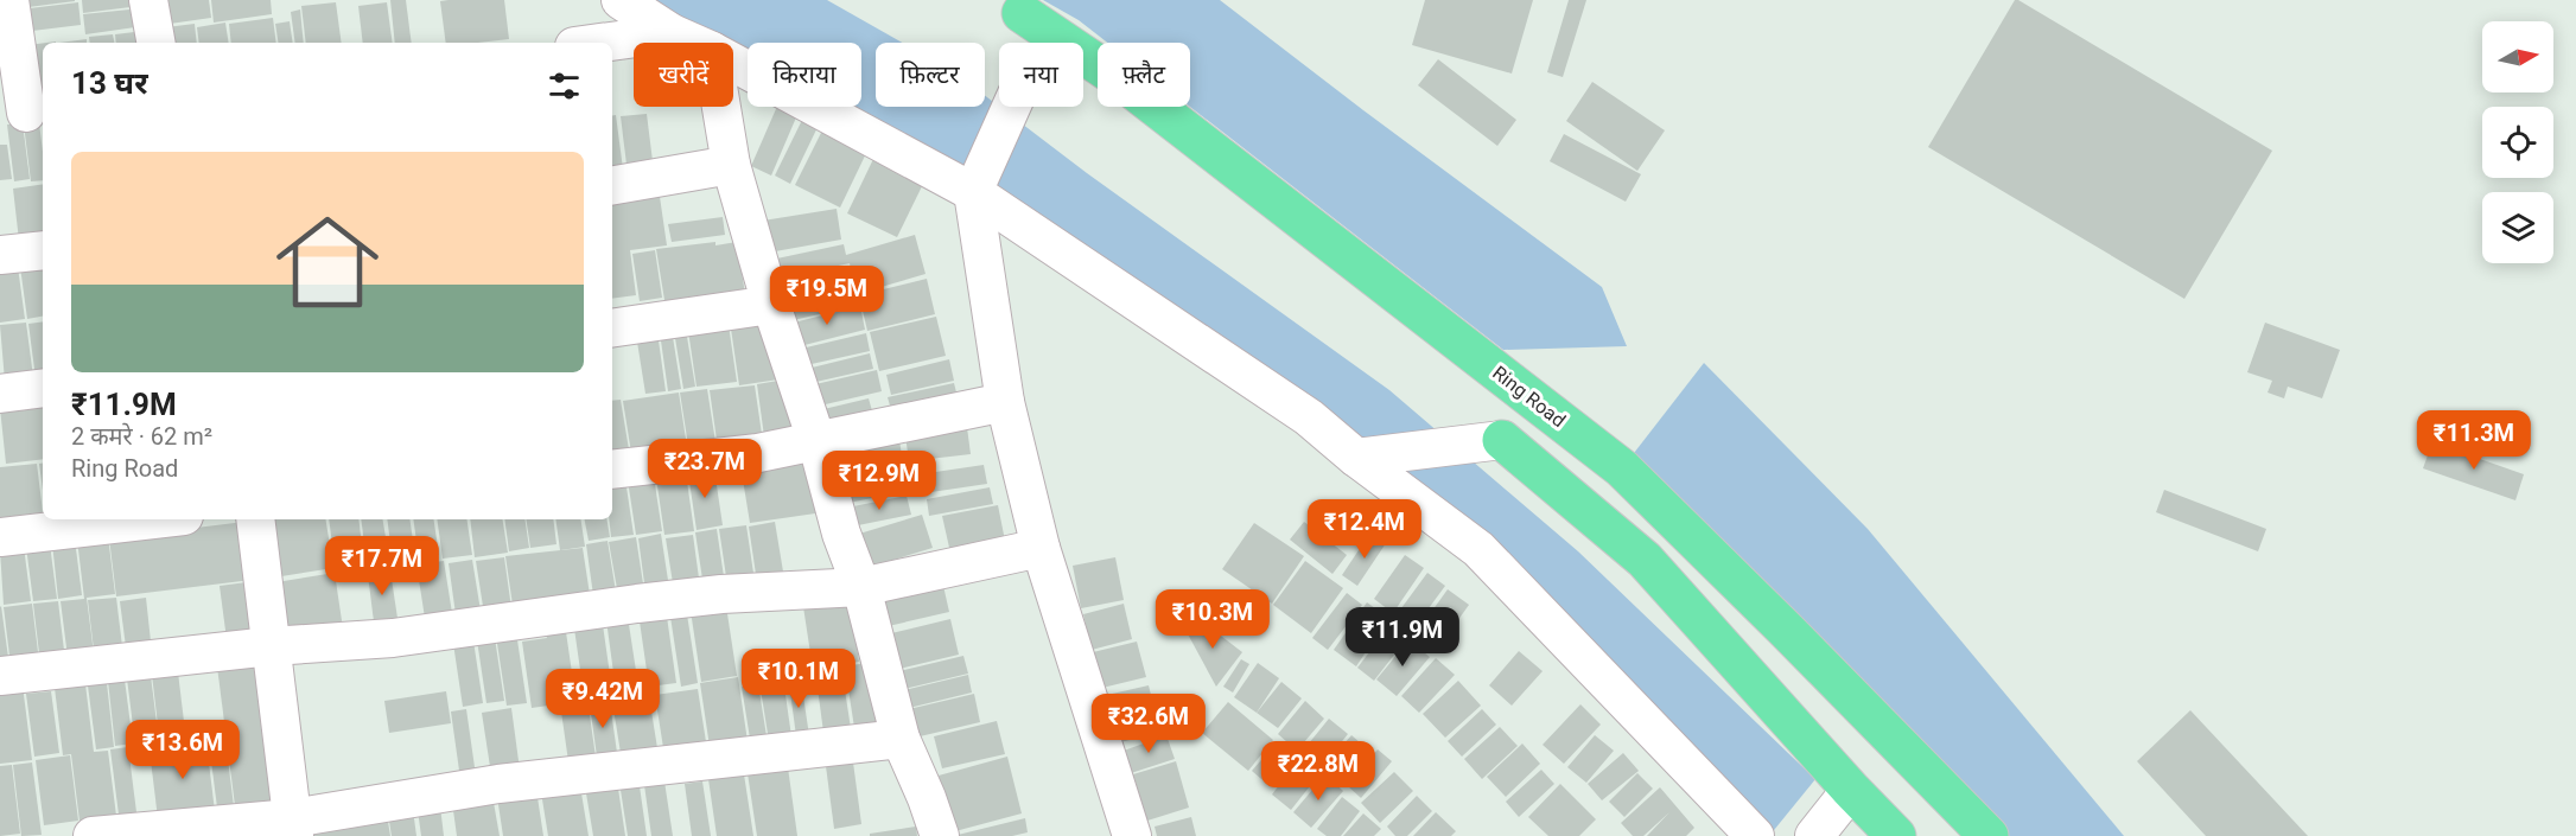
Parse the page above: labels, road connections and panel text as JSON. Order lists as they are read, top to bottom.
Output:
{
  "streets": {
    "main road": ["Ring Road"]
  },
  "north": "right",
  "page": {
    "chip": [
      "खरीदें",
      "किराया",
      "फ़िल्टर",
      "नया",
      "फ़्लैट"
    ],
    "heading": "13 घर",
    "list": [
      {
        "name": "₹11.9M",
        "note": "2 कमरे · 62 m² · Ring Road"
      }
    ],
    "price": [
      "₹19.5M",
      "₹11.3M",
      "₹23.7M",
      "₹12.9M",
      "₹12.4M",
      "₹17.7M",
      "₹10.3M",
      "₹11.9M",
      "₹10.1M",
      "₹9.42M",
      "₹32.6M",
      "₹13.6M",
      "₹22.8M"
    ]
  }
}
